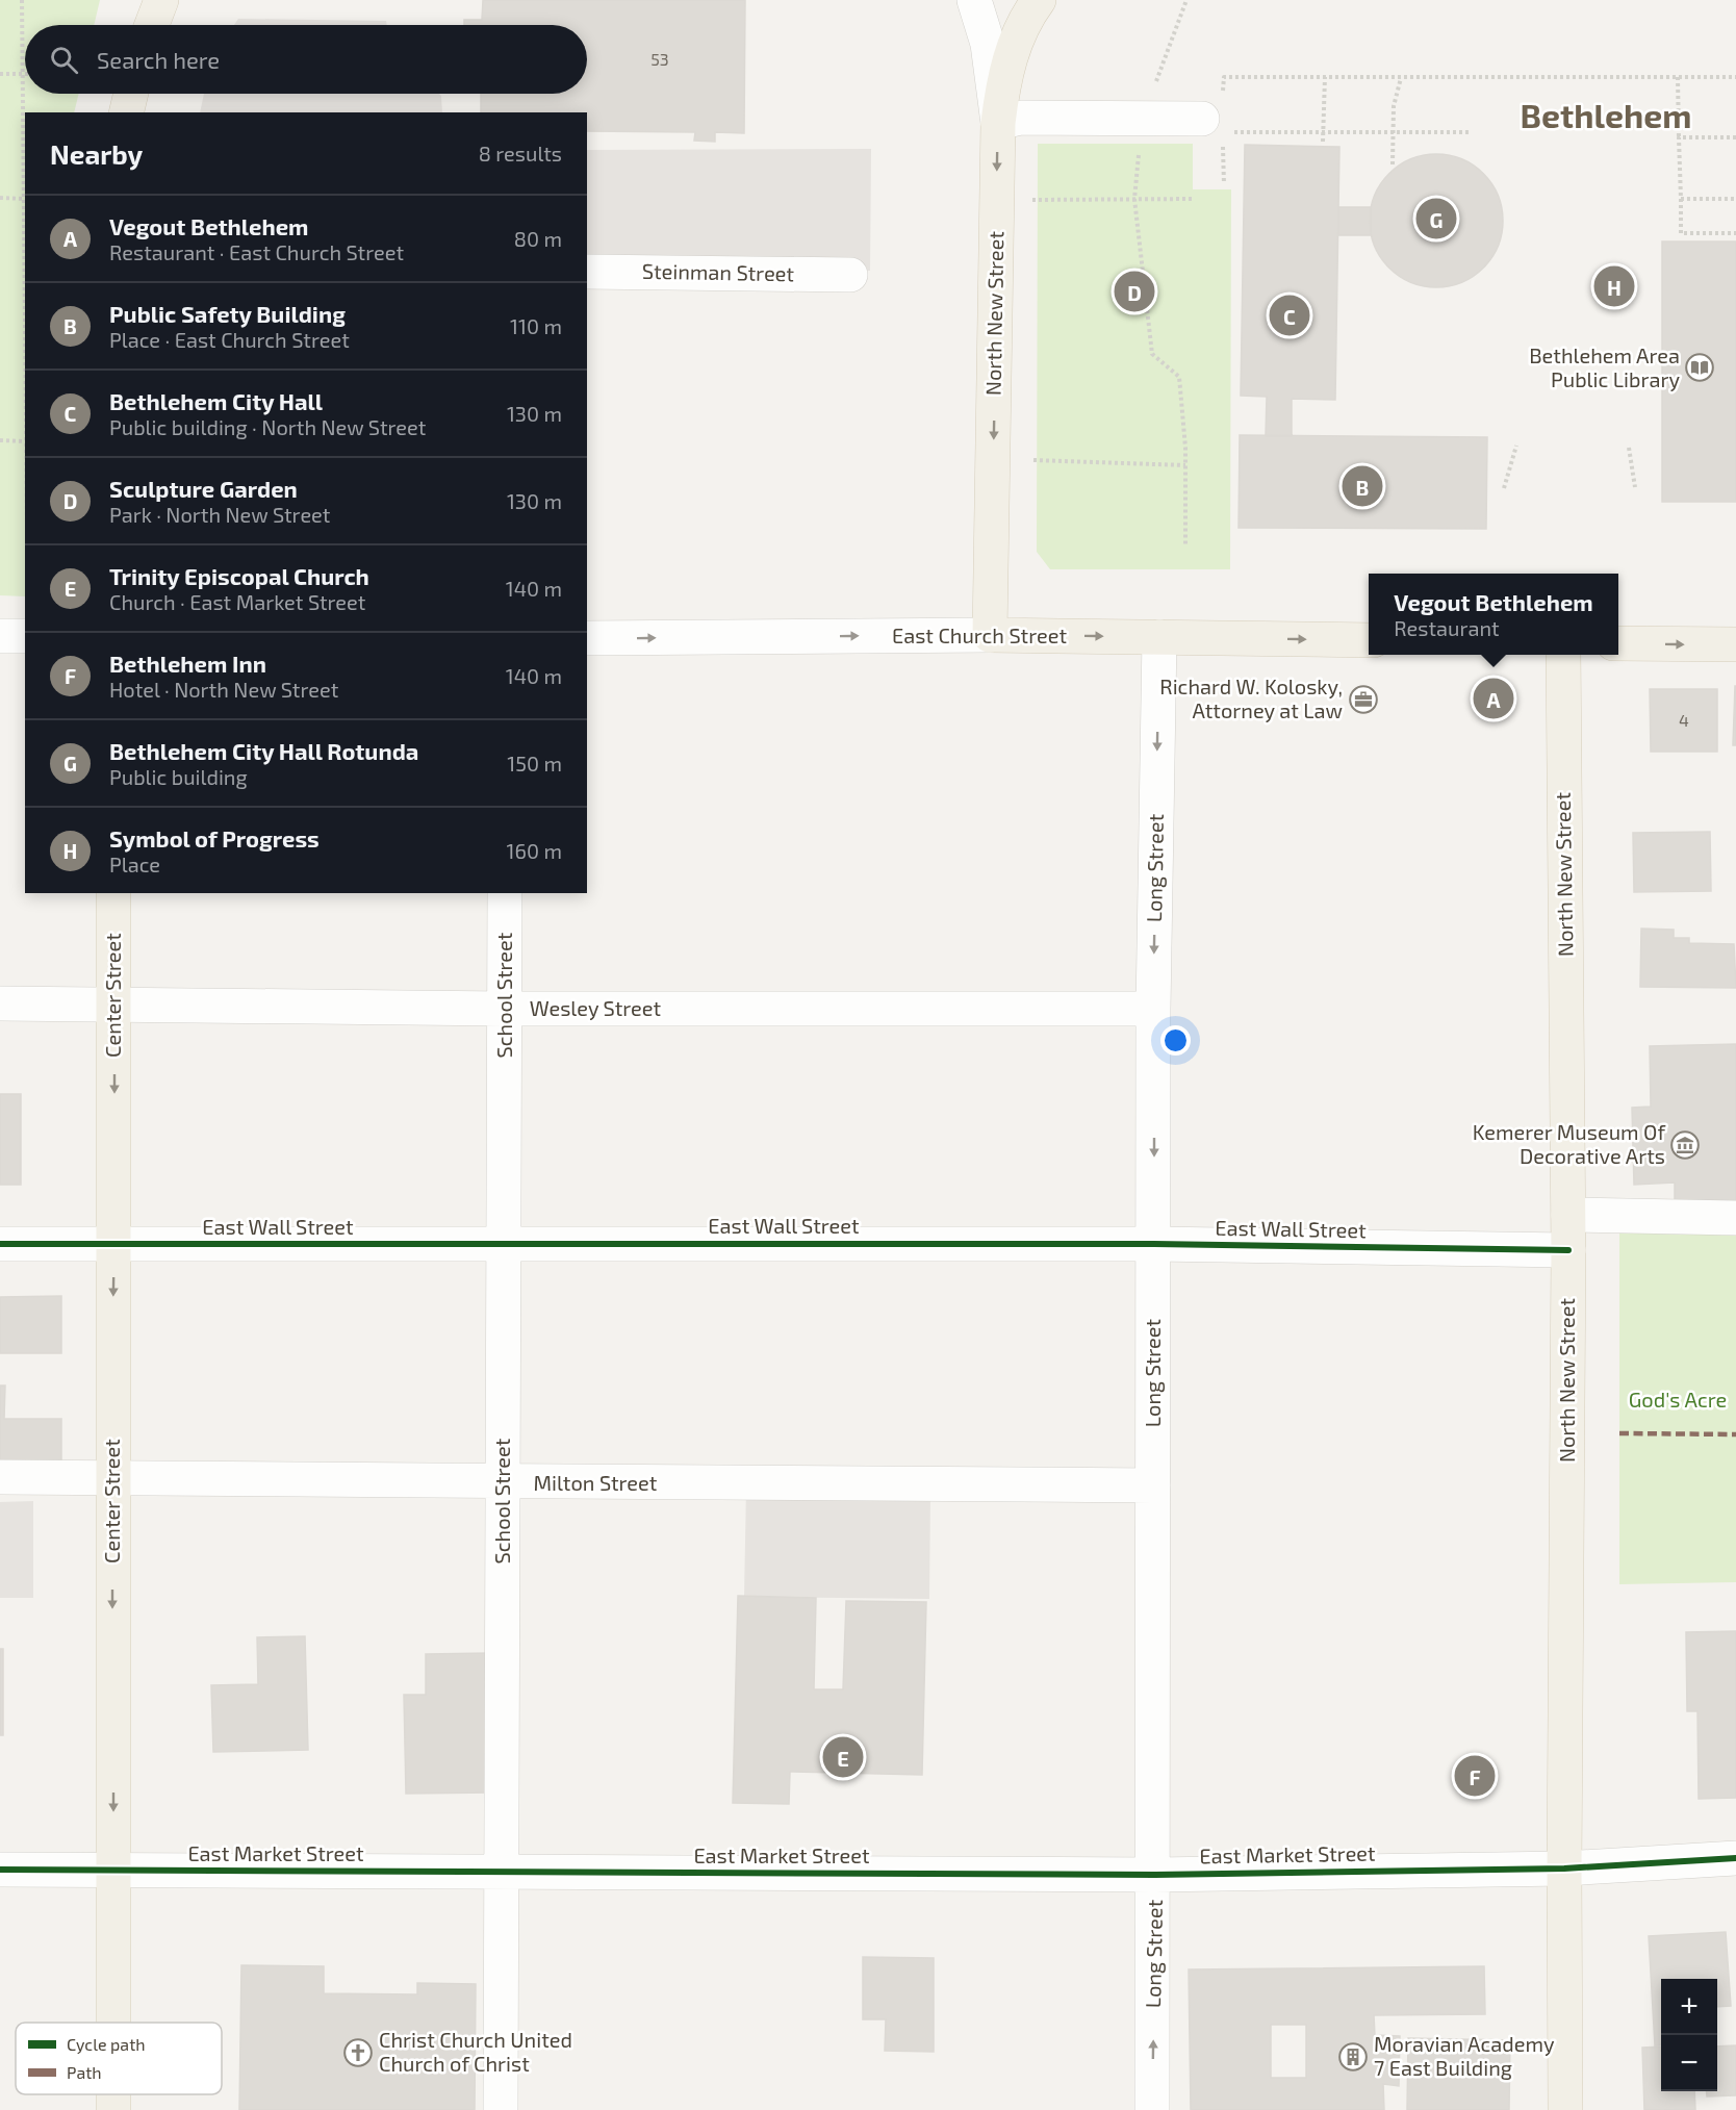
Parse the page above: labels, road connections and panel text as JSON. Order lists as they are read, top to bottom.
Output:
{
  "streets": {
    "main road": ["North New Street", "East Church Street", "Center Street"],
    "street": [
      "Steinman Street",
      "Long Street",
      "School Street",
      "Wesley Street",
      "East Wall Street",
      "Milton Street",
      "East Market Street"
    ]
  },
  "crossings": [
    ["North New Street", "East Church Street"],
    ["North New Street", "East Wall Street"],
    ["North New Street", "East Market Street"],
    ["East Church Street", "Long Street"],
    ["Long Street", "Wesley Street"],
    ["Long Street", "East Wall Street"],
    ["Long Street", "Milton Street"],
    ["Long Street", "East Market Street"],
    ["Center Street", "Wesley Street"],
    ["Center Street", "East Wall Street"],
    ["Center Street", "Milton Street"],
    ["Center Street", "East Market Street"],
    ["School Street", "Wesley Street"],
    ["School Street", "East Wall Street"],
    ["School Street", "Milton Street"],
    ["School Street", "East Market Street"]
  ],
  "one_way": ["East Church Street", "Center Street"],
  "districts": ["Bethlehem"],
  "parks": ["God's Acre"],
  "places": {
    "library": ["Bethlehem Area Public Library"],
    "office": ["Richard W. Kolosky, Attorney at Law"],
    "museum": ["Kemerer Museum Of Decorative Arts"],
    "church": ["Christ Church United Church of Christ"],
    "building": ["Moravian Academy 7 East Building"]
  },
  "house_numbers": ["53", "4"],
  "legend": ["Cycle path", "Path"],
  "page": {
    "search": "Search here",
    "heading": ["Nearby", "8 results"],
    "list": [
      {
        "mark": "A",
        "name": "Vegout Bethlehem",
        "note": "Restaurant · East Church Street",
        "value": "80 m"
      },
      {
        "mark": "B",
        "name": "Public Safety Building",
        "note": "Place · East Church Street",
        "value": "110 m"
      },
      {
        "mark": "C",
        "name": "Bethlehem City Hall",
        "note": "Public building · North New Street",
        "value": "130 m"
      },
      {
        "mark": "D",
        "name": "Sculpture Garden",
        "note": "Park · North New Street",
        "value": "130 m"
      },
      {
        "mark": "E",
        "name": "Trinity Episcopal Church",
        "note": "Church · East Market Street",
        "value": "140 m"
      },
      {
        "mark": "F",
        "name": "Bethlehem Inn",
        "note": "Hotel · North New Street",
        "value": "140 m"
      },
      {
        "mark": "G",
        "name": "Bethlehem City Hall Rotunda",
        "note": "Public building",
        "value": "150 m"
      },
      {
        "mark": "H",
        "name": "Symbol of Progress",
        "note": "Place",
        "value": "160 m"
      }
    ],
    "pins": [
      "G",
      "H",
      "D",
      "C",
      "B",
      "A",
      "E",
      "F"
    ],
    "popup": ["Vegout Bethlehem", "Restaurant"],
    "map_buttons": ["+", "−"]
  }
}
